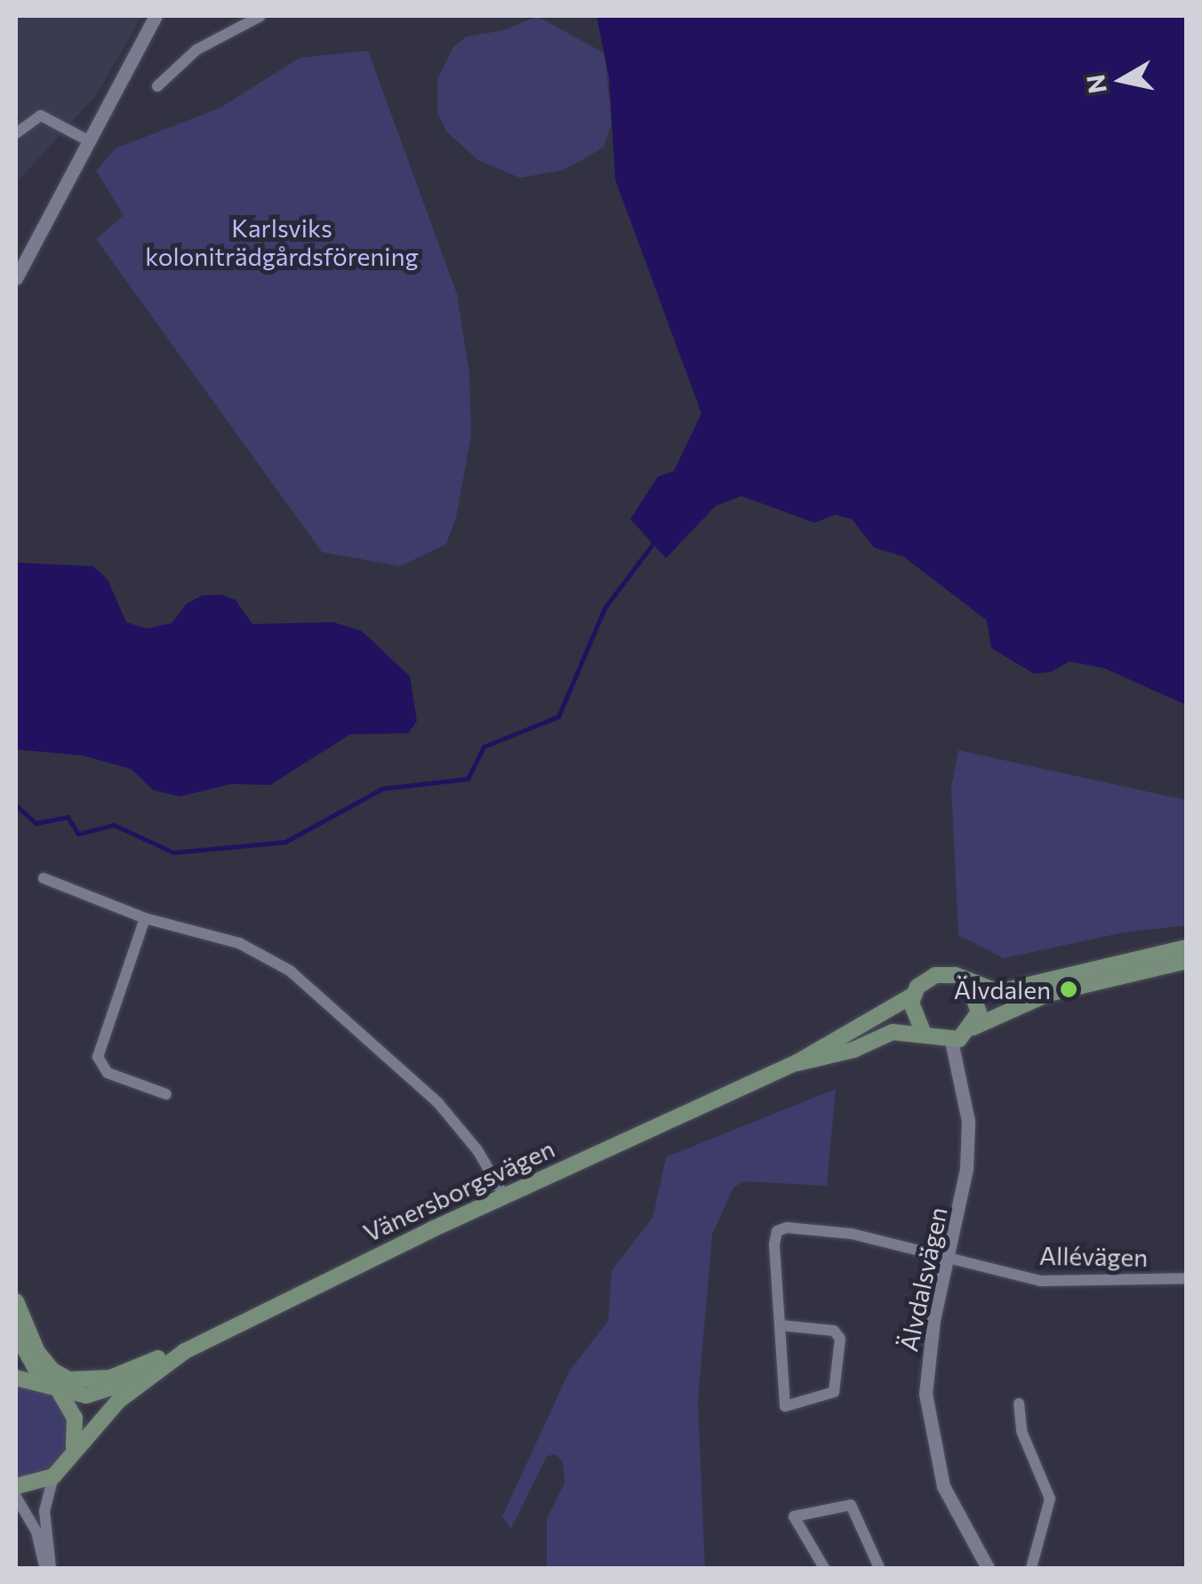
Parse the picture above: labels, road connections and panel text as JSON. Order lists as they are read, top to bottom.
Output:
{
  "streets": {
    "main road": ["Vänersborgsvägen"],
    "street": ["Allévägen", "Älvdalsvägen"]
  },
  "crossings": [
    ["Vänersborgsvägen", "Älvdalsvägen"],
    ["Allévägen", "Älvdalsvägen"]
  ],
  "parks": ["Karlsviks koloniträdgårdsförening"],
  "places": ["Älvdalen"],
  "north": "left"
}
